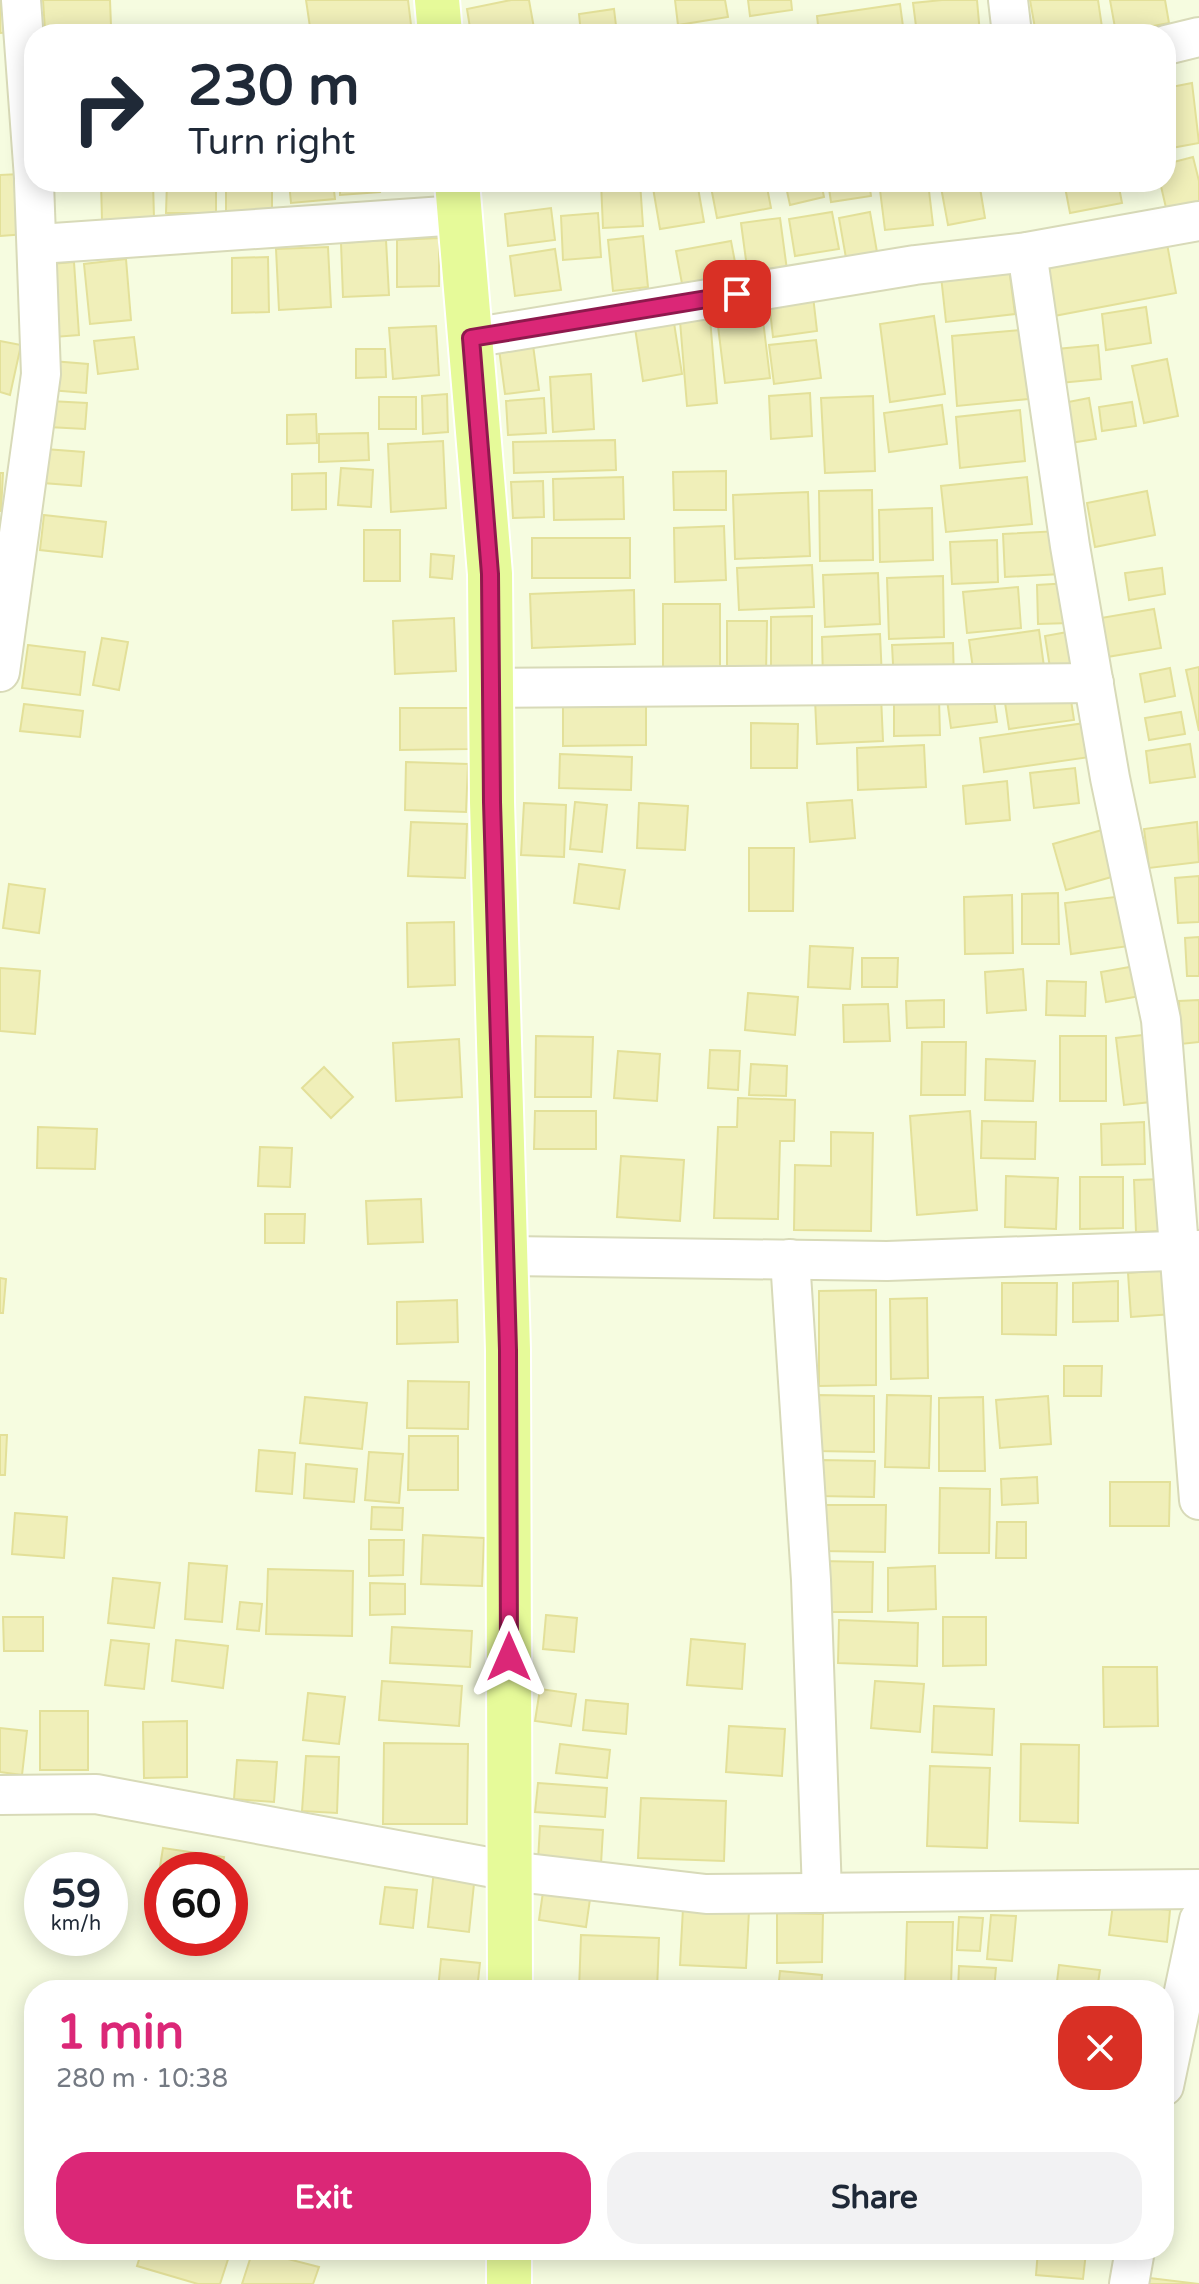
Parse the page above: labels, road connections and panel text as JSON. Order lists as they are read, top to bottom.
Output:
{
  "page": {
    "turn": ["230 m", "Turn right"],
    "speed": "59 km/h",
    "limit": "60",
    "heading": ["1 min", "280 m · 10:38"],
    "buttons": ["Exit", "Share"]
  }
}
